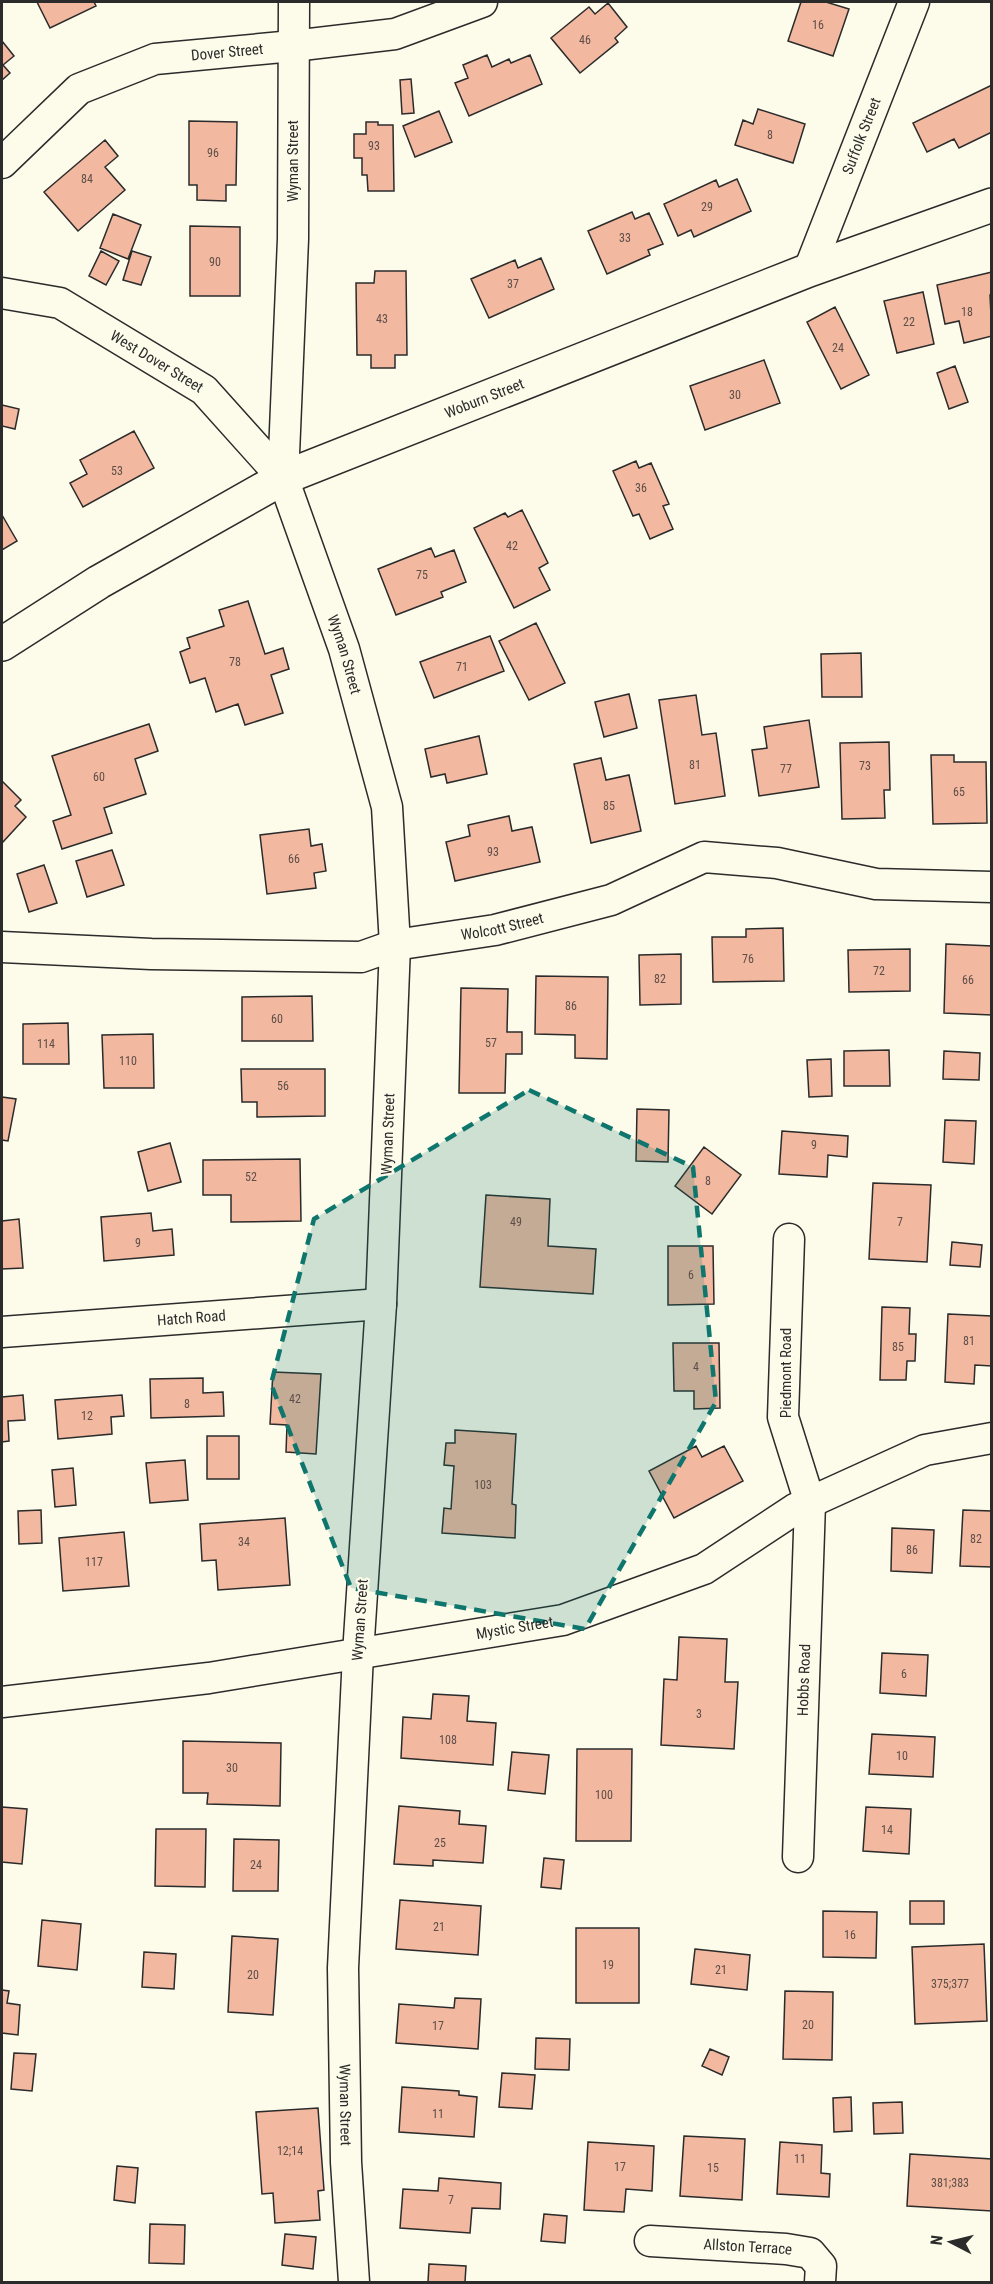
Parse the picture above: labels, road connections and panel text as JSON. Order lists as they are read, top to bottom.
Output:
{
  "streets": {
    "street": [
      "Dover Street",
      "Suffolk Street",
      "Wyman Street",
      "West Dover Street",
      "Woburn Street",
      "Wolcott Street",
      "Hatch Road",
      "Piedmont Road",
      "Mystic Street",
      "Hobbs Road",
      "Allston Terrace"
    ]
  },
  "crossings": [
    ["Dover Street", "Wyman Street"],
    ["Suffolk Street", "Woburn Street"],
    ["Wyman Street", "West Dover Street"],
    ["Wyman Street", "Woburn Street"],
    ["Wyman Street", "Wolcott Street"],
    ["Wyman Street", "Hatch Road"],
    ["Wyman Street", "Mystic Street"],
    ["West Dover Street", "Woburn Street"],
    ["Piedmont Road", "Mystic Street"],
    ["Piedmont Road", "Hobbs Road"],
    ["Mystic Street", "Hobbs Road"]
  ],
  "house_numbers": [
    "16",
    "46",
    "8",
    "93",
    "96",
    "84",
    "29",
    "33",
    "90",
    "37",
    "18",
    "43",
    "22",
    "24",
    "30",
    "53",
    "36",
    "42",
    "75",
    "78",
    "71",
    "81",
    "73",
    "77",
    "60",
    "65",
    "85",
    "93",
    "66",
    "76",
    "72",
    "82",
    "66",
    "86",
    "60",
    "57",
    "114",
    "110",
    "56",
    "9",
    "52",
    "8",
    "49",
    "7",
    "9",
    "6",
    "81",
    "85",
    "4",
    "42",
    "8",
    "12",
    "103",
    "82",
    "34",
    "86",
    "117",
    "6",
    "3",
    "108",
    "10",
    "30",
    "100",
    "14",
    "25",
    "24",
    "21",
    "16",
    "19",
    "21",
    "20",
    "375;377",
    "20",
    "17",
    "11",
    "12;14",
    "11",
    "17",
    "15",
    "381;383",
    "7"
  ],
  "north": "left"
}
